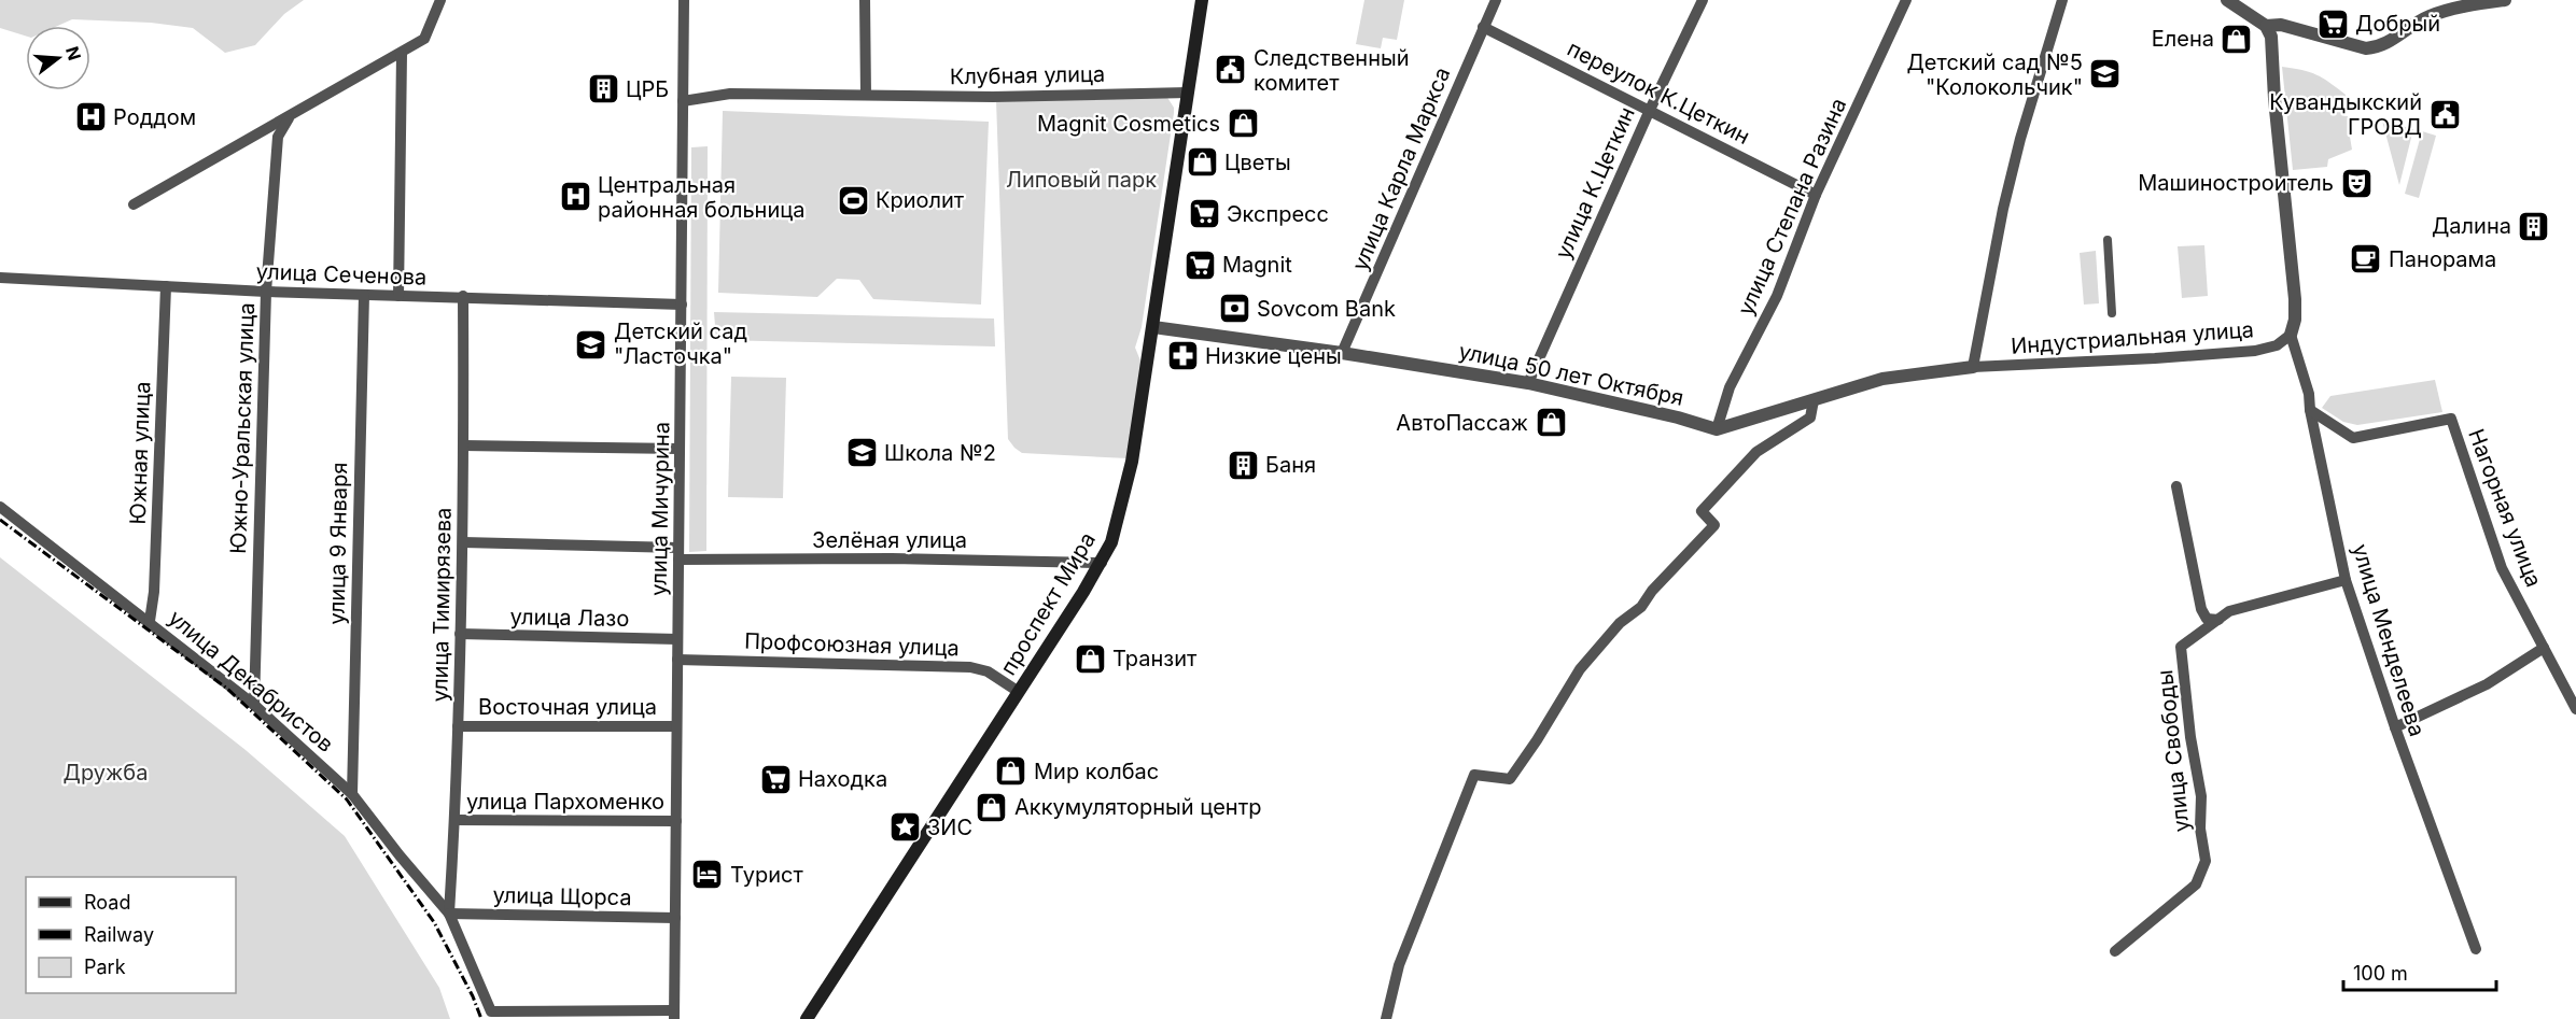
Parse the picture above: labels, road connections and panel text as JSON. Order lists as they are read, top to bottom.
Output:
{
  "streets": {
    "main road": ["проспект Мира"],
    "street": [
      "Клубная улица",
      "переулок К.Цеткин",
      "улица Карла Маркса",
      "улица К.Цеткин",
      "улица Степана Разина",
      "улица Сеченова",
      "Индустриальная улица",
      "улица 50 лет Октября",
      "Южно-Уральская улица",
      "Южная улица",
      "Нагорная улица",
      "улица Мичурина",
      "Зелёная улица",
      "улица 9 Января",
      "улица Тимирязева",
      "улица Лазо",
      "улица Менделеева",
      "Профсоюзная улица",
      "улица Декабристов",
      "Восточная улица",
      "улица Свободы",
      "улица Пархоменко",
      "улица Щорса"
    ]
  },
  "crossings": [
    ["Клубная улица", "улица Мичурина"],
    ["Клубная улица", "проспект Мира"],
    ["переулок К.Цеткин", "улица Карла Маркса"],
    ["переулок К.Цеткин", "улица К.Цеткин"],
    ["переулок К.Цеткин", "улица Степана Разина"],
    ["улица Карла Маркса", "улица 50 лет Октября"],
    ["улица К.Цеткин", "улица 50 лет Октября"],
    ["улица Степана Разина", "улица 50 лет Октября"],
    ["улица Сеченова", "Южно-Уральская улица"],
    ["улица Сеченова", "Южная улица"],
    ["улица Сеченова", "улица Мичурина"],
    ["улица Сеченова", "улица 9 Января"],
    ["улица Сеченова", "улица Тимирязева"],
    ["Индустриальная улица", "улица Менделеева"],
    ["улица 50 лет Октября", "проспект Мира"],
    ["Южно-Уральская улица", "улица Декабристов"],
    ["Южная улица", "улица Декабристов"],
    ["Нагорная улица", "улица Менделеева"],
    ["улица Мичурина", "Зелёная улица"],
    ["улица Мичурина", "улица Лазо"],
    ["улица Мичурина", "Профсоюзная улица"],
    ["улица Мичурина", "Восточная улица"],
    ["улица Мичурина", "улица Пархоменко"],
    ["улица Мичурина", "улица Щорса"],
    ["Зелёная улица", "проспект Мира"],
    ["Зелёная улица", "улица Тимирязева"],
    ["улица 9 Января", "улица Декабристов"],
    ["проспект Мира", "Профсоюзная улица"],
    ["улица Тимирязева", "улица Лазо"],
    ["улица Тимирязева", "улица Декабристов"],
    ["улица Тимирязева", "Восточная улица"],
    ["улица Тимирязева", "улица Пархоменко"],
    ["улица Тимирязева", "улица Щорса"],
    ["улица Менделеева", "улица Свободы"],
    ["улица Декабристов", "улица Щорса"]
  ],
  "parks": ["Липовый парк", "Дружба"],
  "places": {
    "supermarket": [
      "Добрый",
      "Экспресс",
      "Magnit",
      "Находка"
    ],
    "shop": [
      "Елена",
      "Magnit Cosmetics",
      "Цветы",
      "АвтоПассаж",
      "Транзит",
      "Мир колбас",
      "Аккумуляторный центр"
    ],
    "public building": ["Следственный комитет", "Кувандыкский ГРОВД"],
    "school or university": ["Детский сад №5 \"Колокольчик\"", "Детский сад \"Ласточка\"", "Школа №2"],
    "building": ["ЦРБ", "Далина", "Баня"],
    "hospital": ["Роддом", "Центральная районная больница"],
    "theatre": ["Машиностроитель"],
    "sports": ["Криолит"],
    "cafe": ["Панорама"],
    "bank": ["Sovcom Bank"],
    "pharmacy": ["Низкие цены"],
    "place": ["ЗИС"],
    "hotel": ["Турист"]
  },
  "legend": ["Road", "Railway", "Park"],
  "scale_bar": "100 m",
  "north": "right"
}
